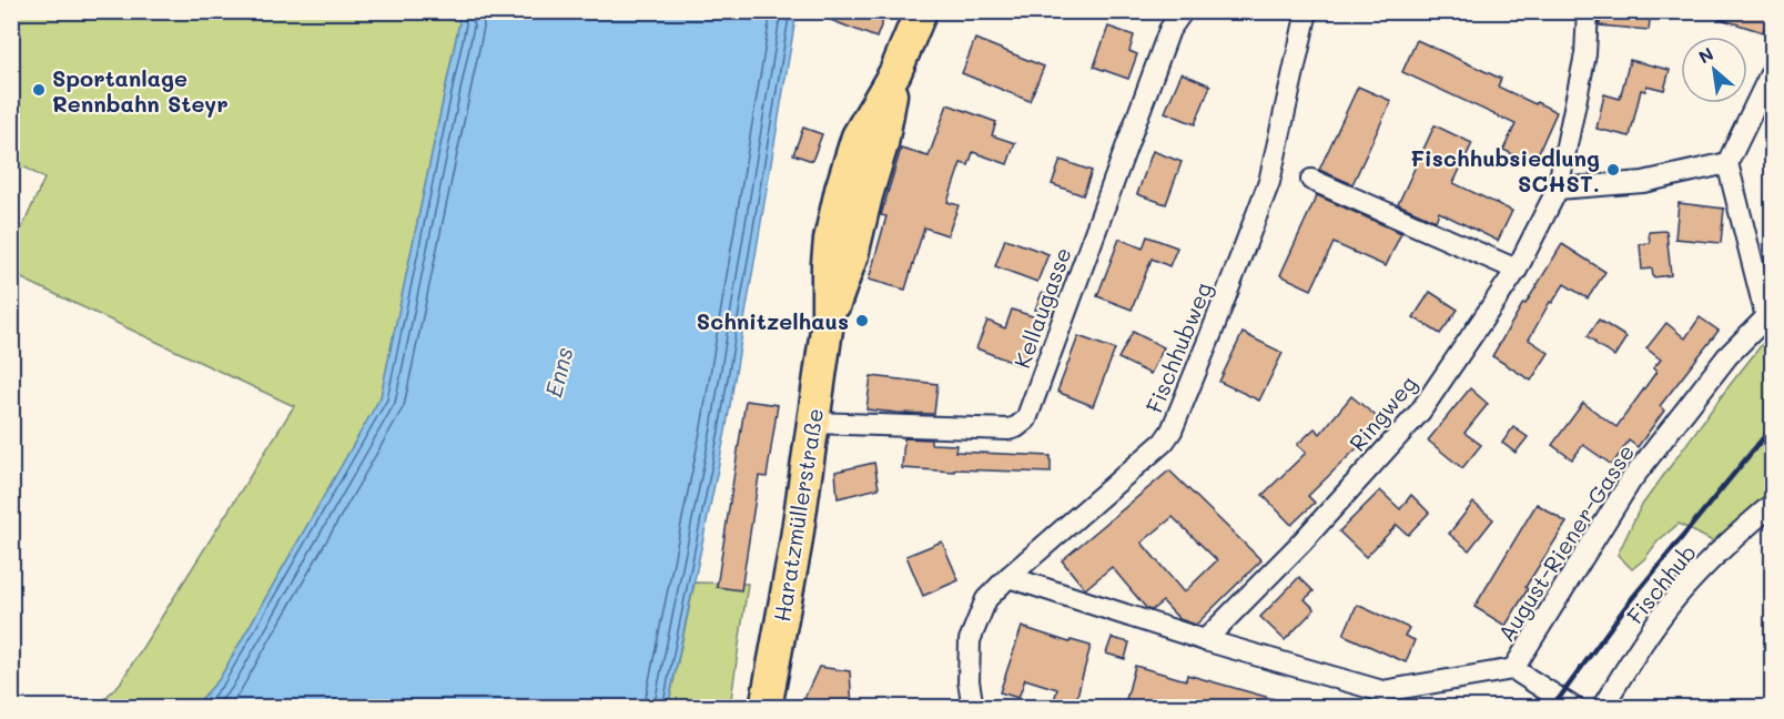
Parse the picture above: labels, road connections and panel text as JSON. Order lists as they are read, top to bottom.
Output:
{
  "streets": {
    "main road": ["Haratzmüllerstraße"],
    "street": [
      "Kellaugasse",
      "Fischhubweg",
      "Ringweg",
      "August-Riener-Gasse",
      "Fischhub"
    ]
  },
  "crossings": [
    ["Kellaugasse", "Haratzmüllerstraße"],
    ["Fischhubweg", "August-Riener-Gasse"],
    ["Ringweg", "August-Riener-Gasse"]
  ],
  "water": ["Enns"],
  "places": ["Sportanlage Rennbahn Steyr", "Fischhubsiedlung SCHST.", "Schnitzelhaus"],
  "north": "top left"
}
